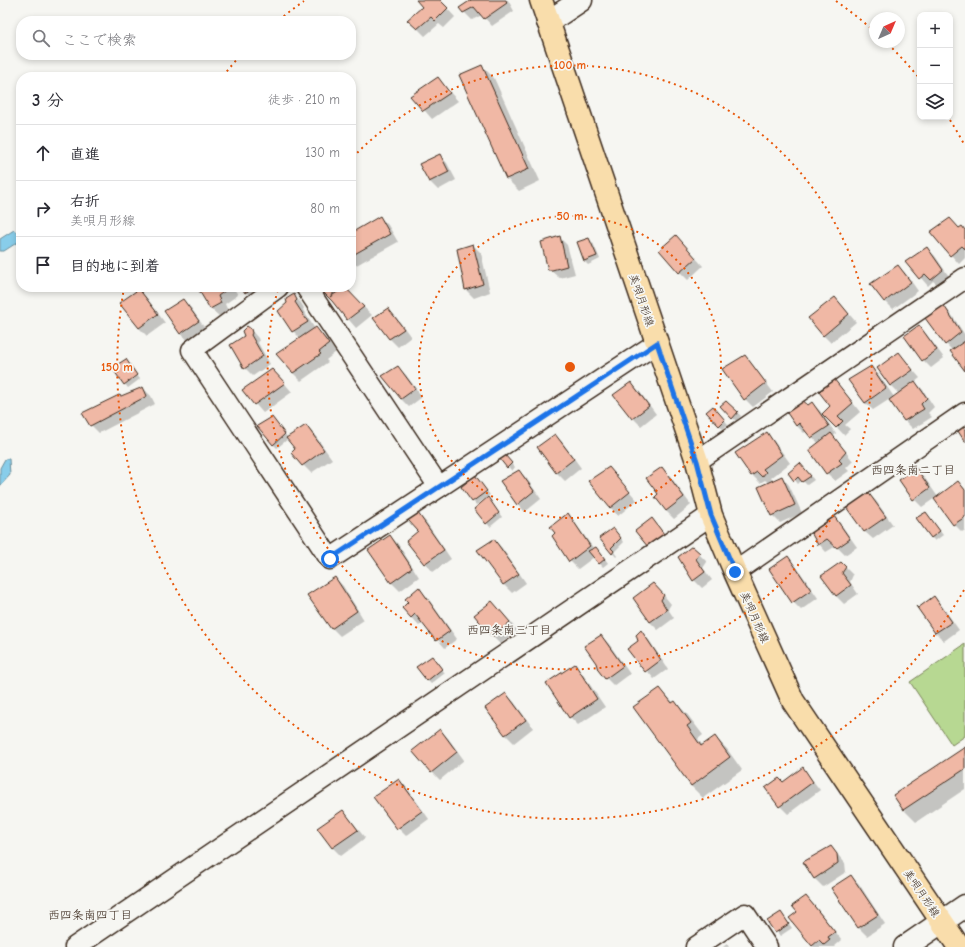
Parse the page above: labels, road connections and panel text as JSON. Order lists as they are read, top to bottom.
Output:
{
  "streets": {
    "main road": ["美唄月形線"]
  },
  "districts": ["西四条南二丁目", "西四条南三丁目", "西四条南四丁目"],
  "north": "top right",
  "page": {
    "map_buttons": ["+", "−"],
    "search": "ここで検索",
    "heading": ["3 分", "徒歩 · 210 m"],
    "list": [
      ["直進", "130 m"],
      ["右折", "美唄月形線", "80 m"],
      "目的地に到着"
    ]
  },
  "rings": ["100 m", "50 m", "150 m"]
}
